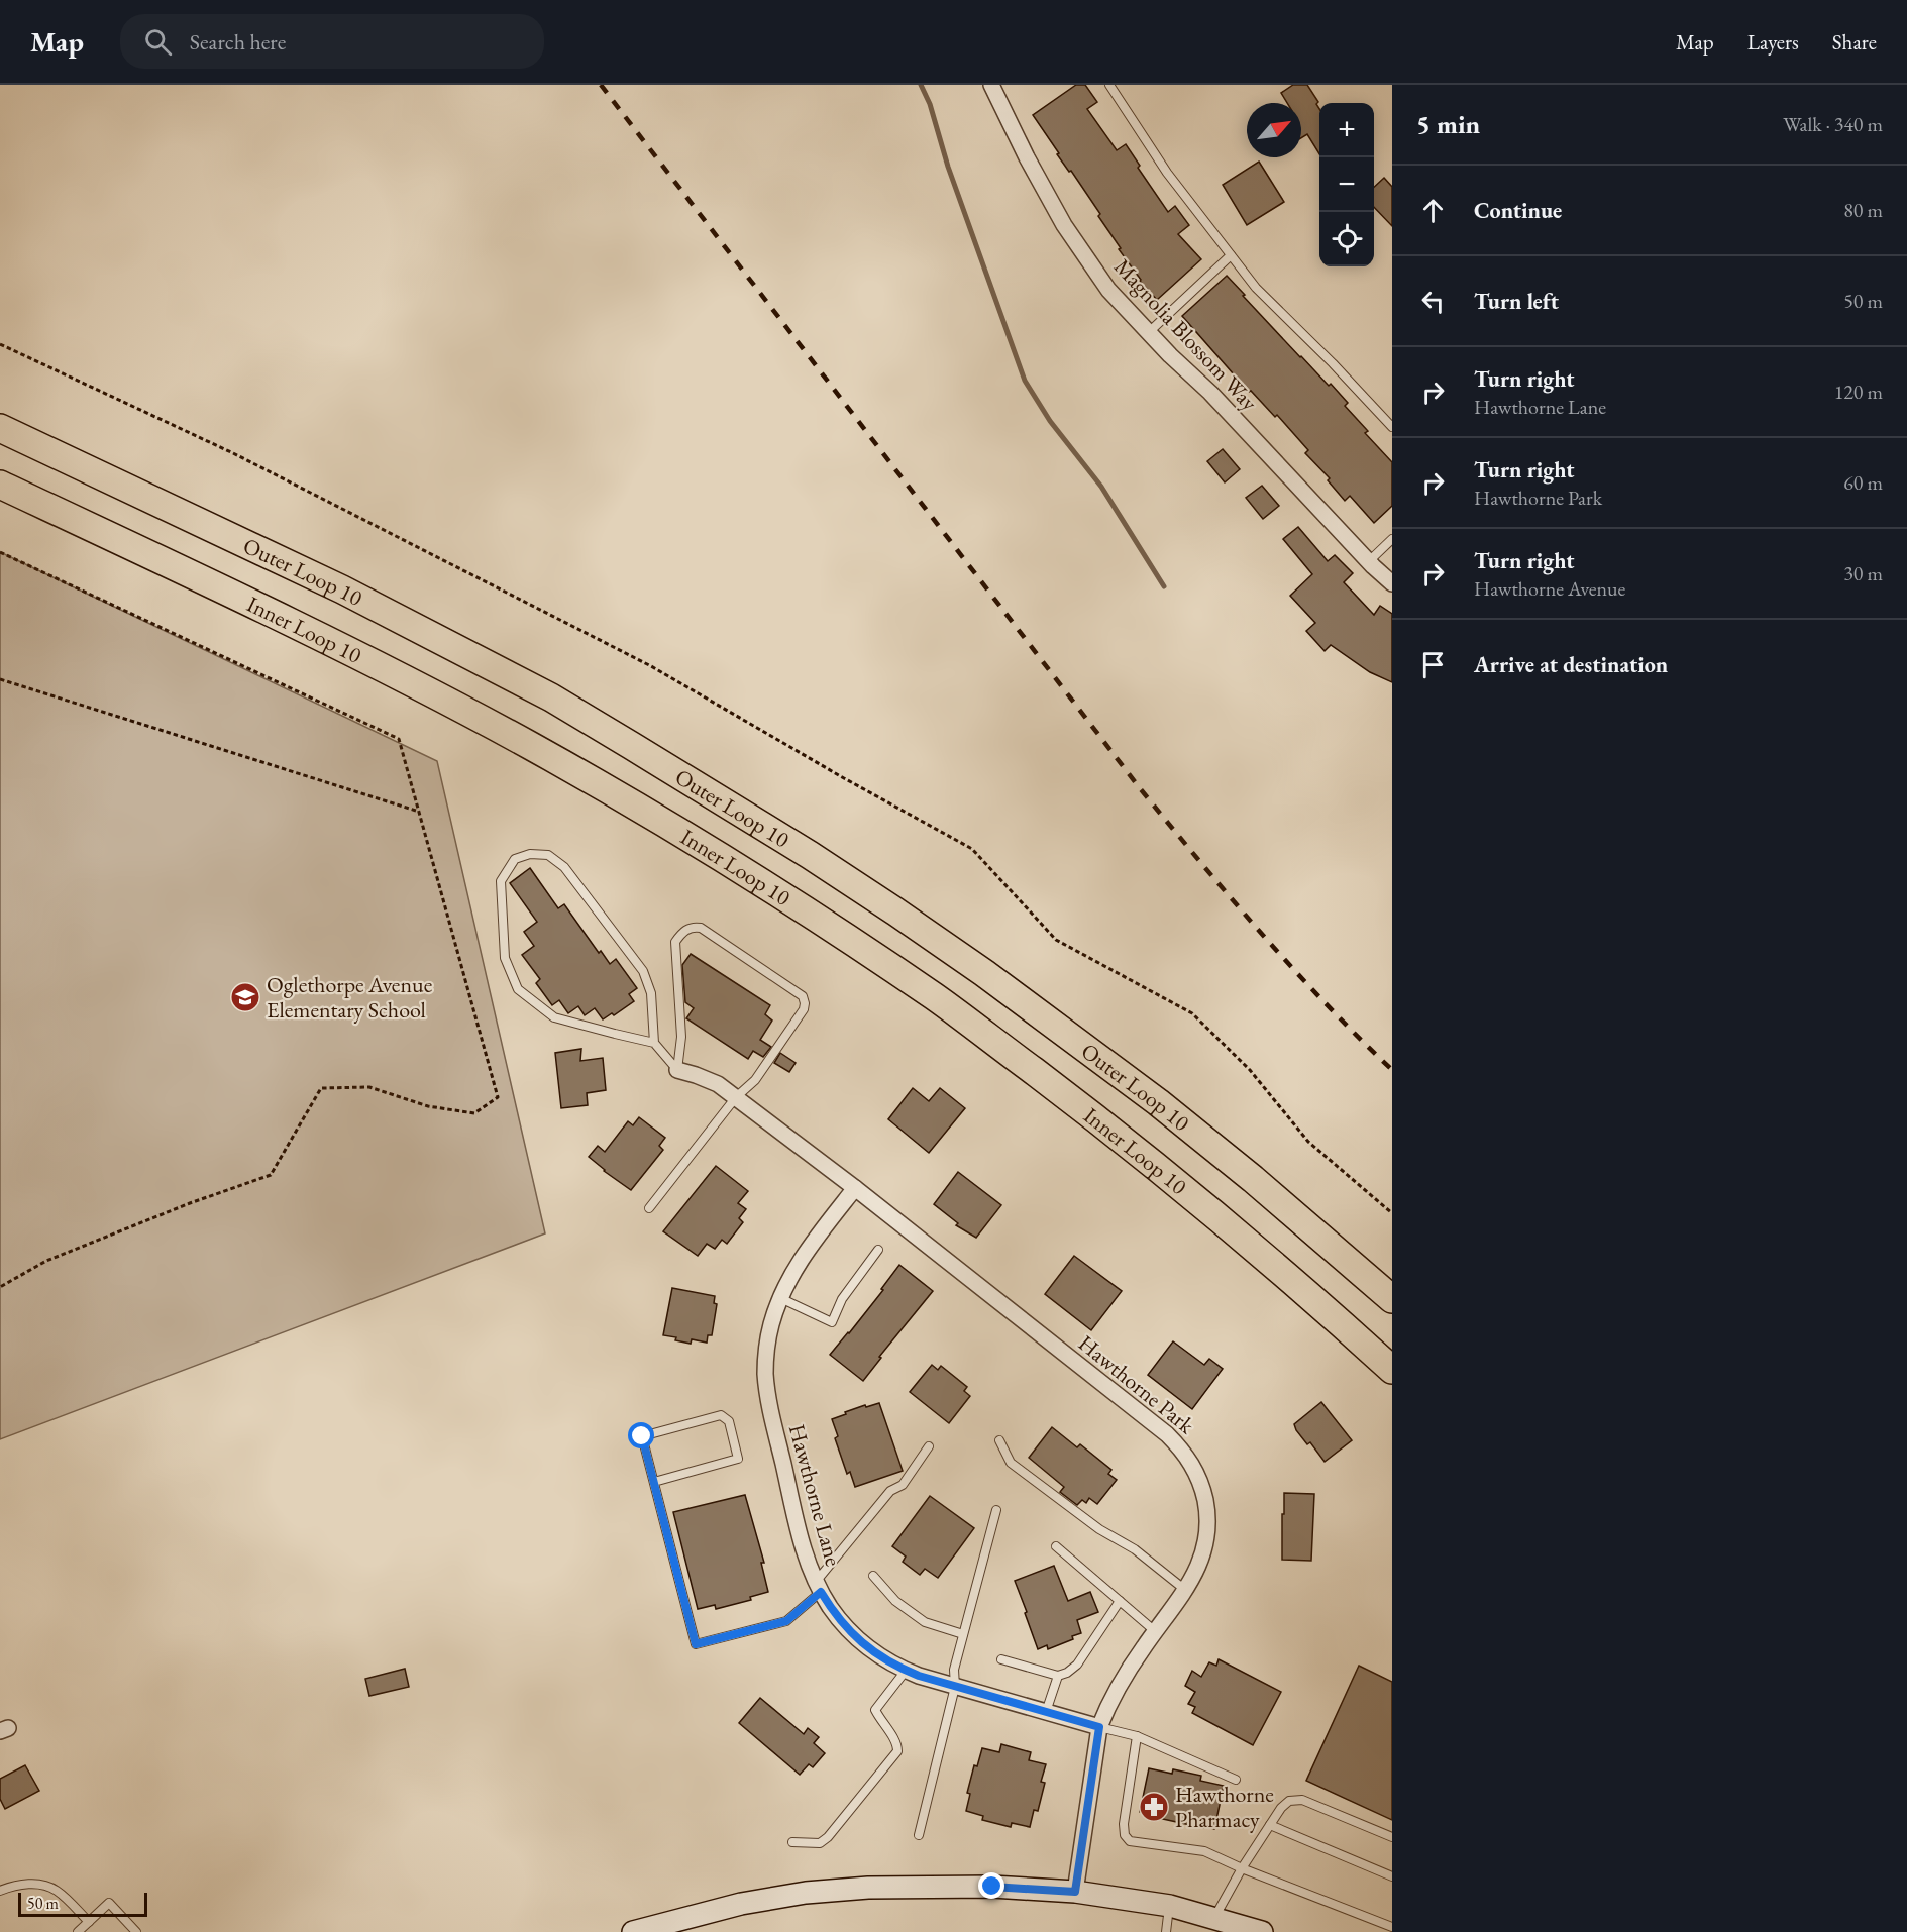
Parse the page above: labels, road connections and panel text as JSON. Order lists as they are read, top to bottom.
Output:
{
  "streets": {
    "highway": ["Outer Loop 10", "Inner Loop 10"],
    "street": ["Magnolia Blossom Way", "Hawthorne Park", "Hawthorne Lane"]
  },
  "crossings": [
    ["Hawthorne Park", "Hawthorne Lane"]
  ],
  "places": {
    "school or university": ["Oglethorpe Avenue Elementary School"],
    "pharmacy": ["Hawthorne Pharmacy"]
  },
  "scale_bar": "50 m",
  "north": "top right",
  "page": {
    "header": "Map",
    "search": "Search here",
    "nav": ["Map", "Layers", "Share"],
    "heading": ["5 min", "Walk · 340 m"],
    "map_buttons": ["+", "−"],
    "list": [
      ["Continue", "80 m"],
      ["Turn left", "50 m"],
      ["Turn right", "Hawthorne Lane", "120 m"],
      ["Turn right", "Hawthorne Park", "60 m"],
      ["Turn right", "Hawthorne Avenue", "30 m"],
      "Arrive at destination"
    ],
    "scale": "50 m"
  }
}
